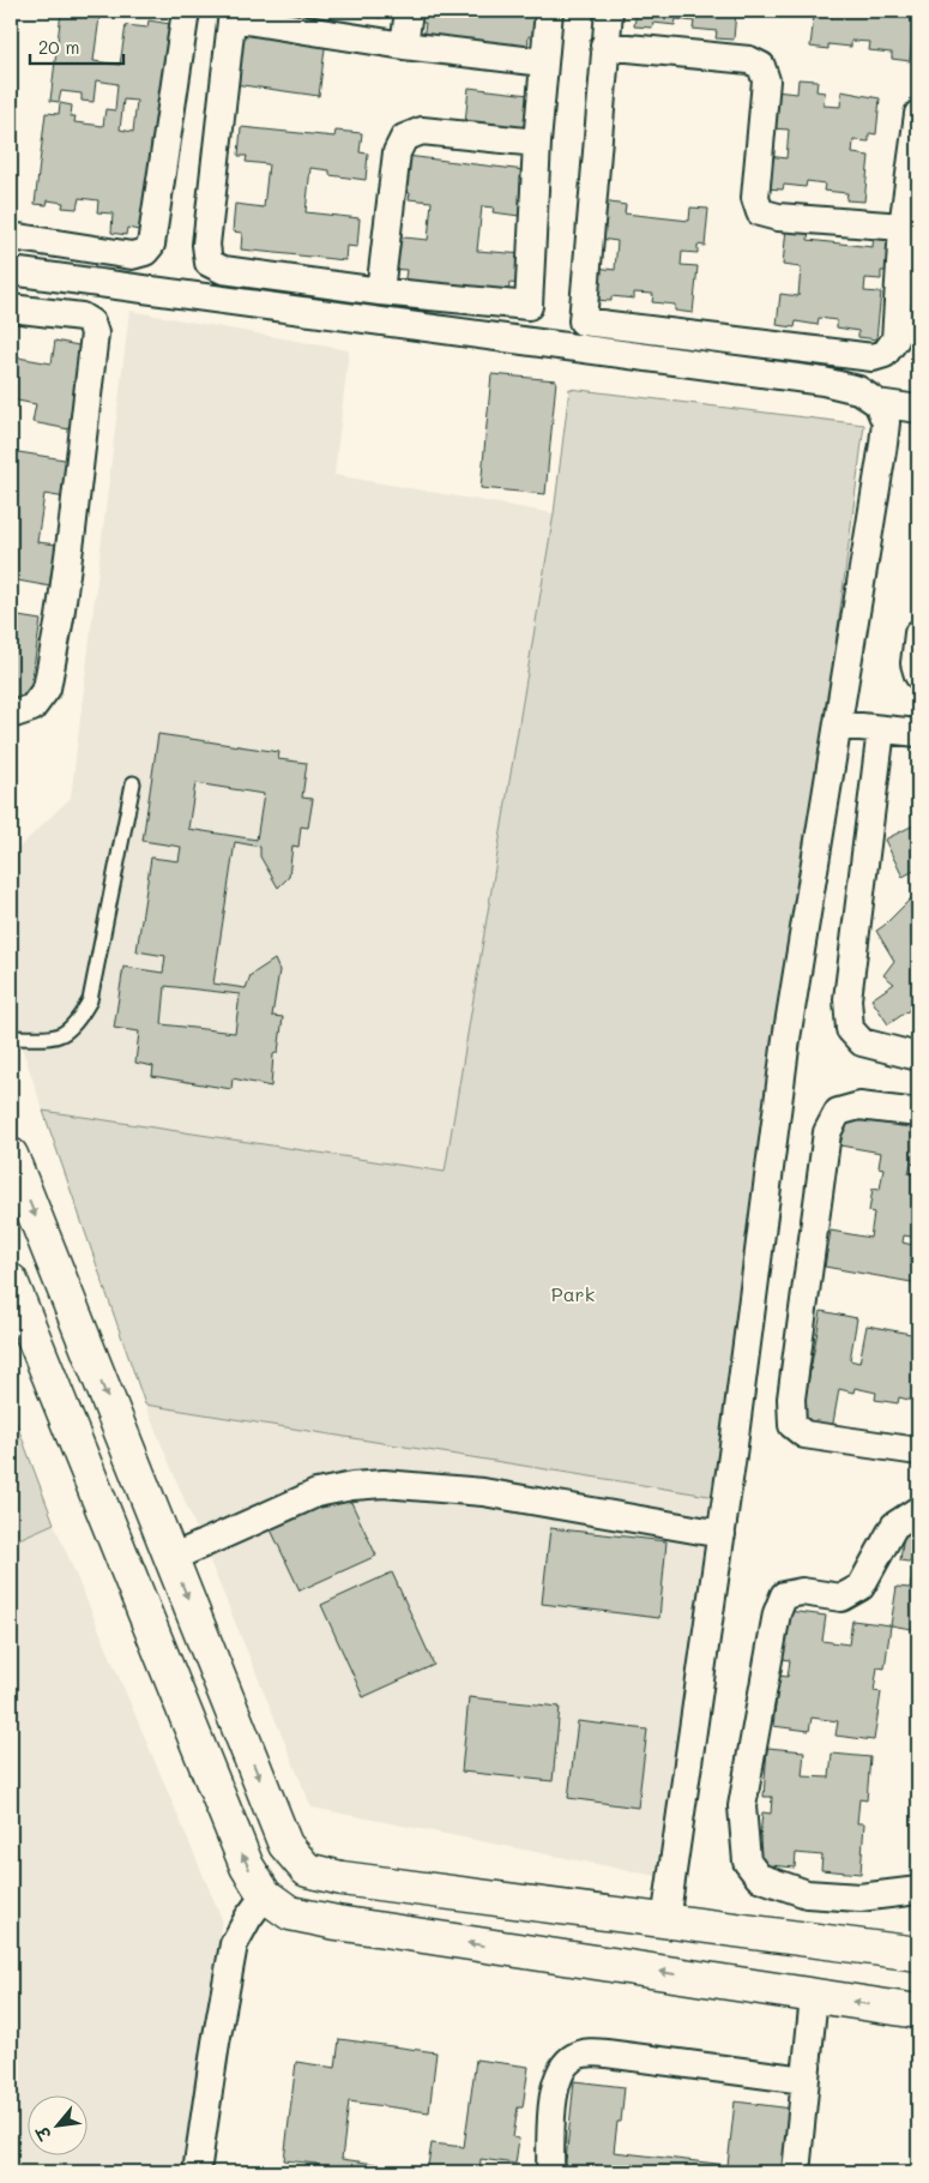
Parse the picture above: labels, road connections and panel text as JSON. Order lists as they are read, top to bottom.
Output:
{
  "parks": ["Park"],
  "scale_bar": "20 m",
  "north": "bottom left"
}
